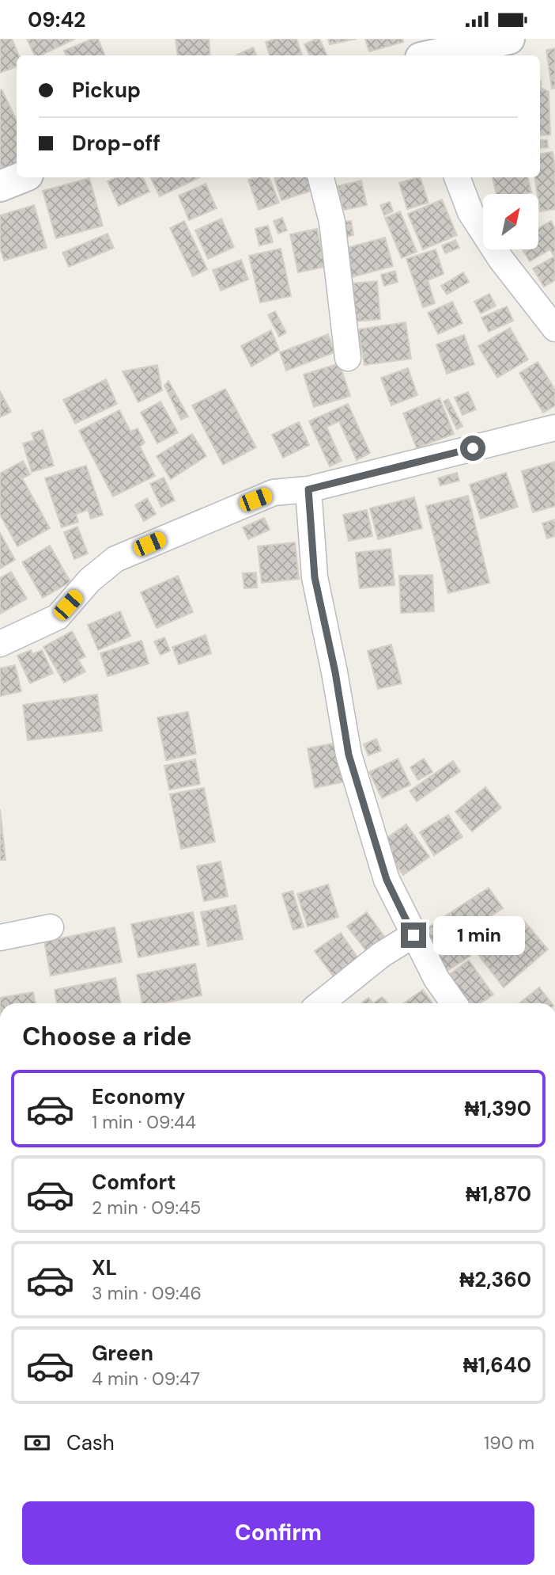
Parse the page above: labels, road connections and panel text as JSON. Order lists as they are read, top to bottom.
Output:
{
  "north": "top right",
  "page": {
    "status": "09:42",
    "banner": ["Pickup", "Drop-off"],
    "bubble": "1 min",
    "heading": "Choose a ride",
    "list": [
      {
        "name": "Economy",
        "note": "1 min · 09:44",
        "value": "₦1,390"
      },
      {
        "name": "Comfort",
        "note": "2 min · 09:45",
        "value": "₦1,870"
      },
      {
        "name": "XL",
        "note": "3 min · 09:46",
        "value": "₦2,360"
      },
      {
        "name": "Green",
        "note": "4 min · 09:47",
        "value": "₦1,640"
      }
    ],
    "pay": ["Cash", "190 m"],
    "buttons": "Confirm"
  }
}
